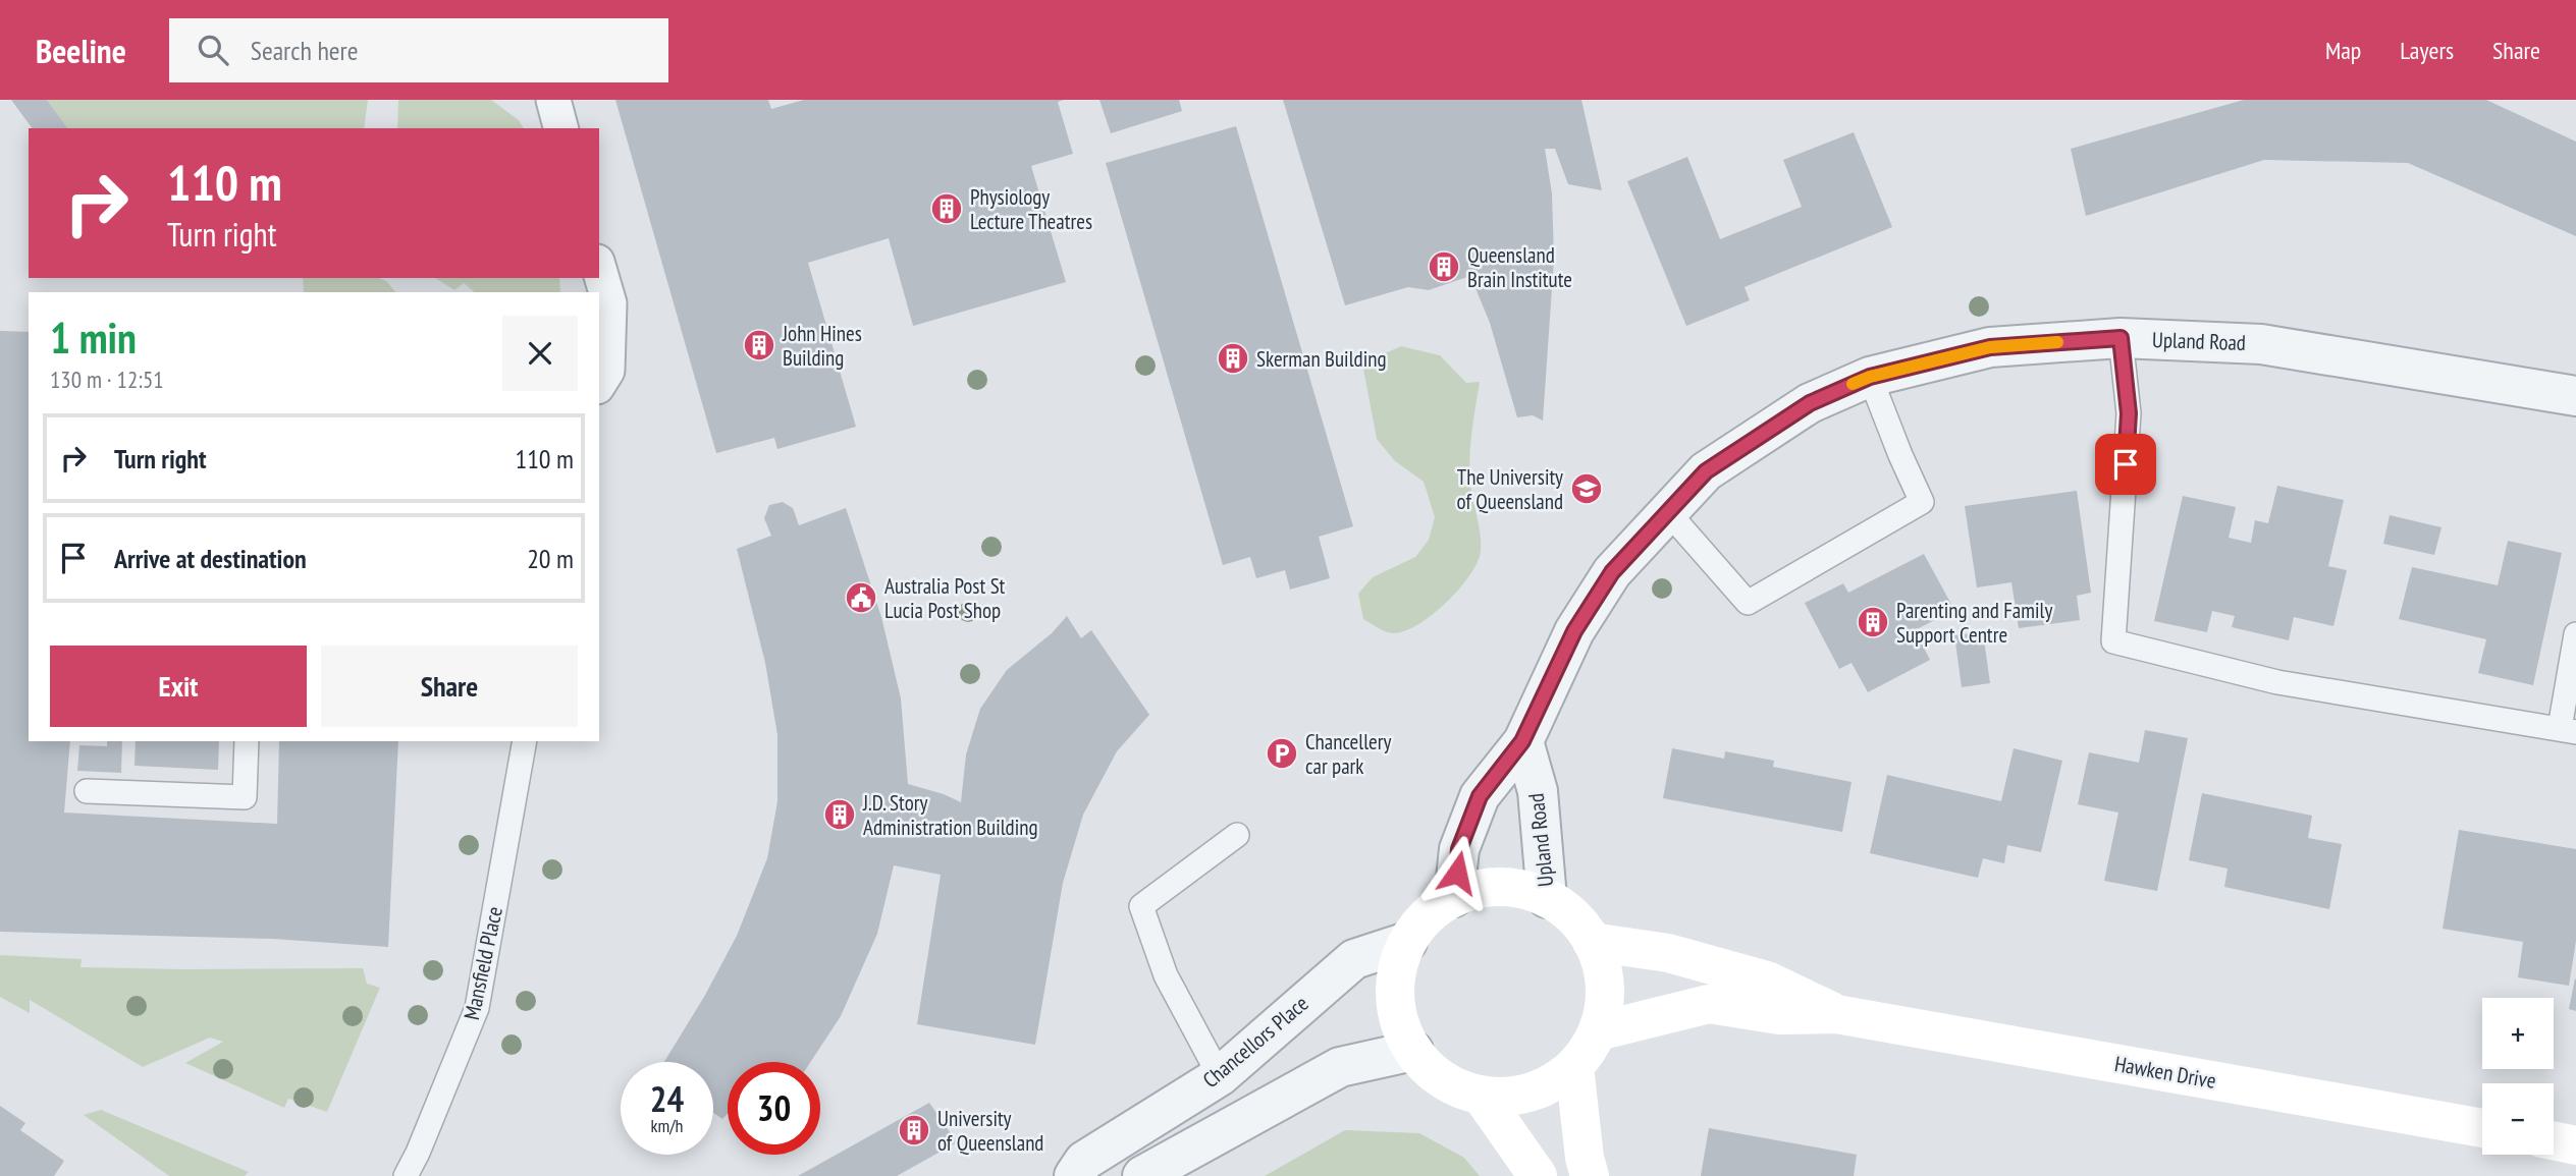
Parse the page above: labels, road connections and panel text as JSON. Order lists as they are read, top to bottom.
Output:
{
  "streets": {
    "main road": ["Hawken Drive"],
    "street": ["Upland Road", "Chancellors Place"],
    "lane": ["Mansfield Place"]
  },
  "crossings": [
    ["Upland Road", "Chancellors Place"],
    ["Upland Road", "Hawken Drive"],
    ["Chancellors Place", "Hawken Drive"]
  ],
  "places": {
    "building": [
      "Physiology Lecture Theatres",
      "Queensland Brain Institute",
      "John Hines Building",
      "Skerman Building",
      "Parenting and Family Support Centre",
      "J.D. Story Administration Building",
      "University of Queensland"
    ],
    "school or university": ["The University of Queensland"],
    "public building": ["Australia Post St Lucia Post Shop"],
    "parking": ["Chancellery car park"]
  },
  "page": {
    "header": "Beeline",
    "search": "Search here",
    "nav": ["Map", "Layers", "Share"],
    "turn": ["110 m", "Turn right"],
    "heading": ["1 min", "130 m · 12:51"],
    "list": [
      {
        "name": "Turn right",
        "value": "110 m"
      },
      {
        "name": "Arrive at destination",
        "value": "20 m"
      }
    ],
    "buttons": ["Exit", "Share"],
    "map_buttons": ["+", "−"],
    "speed": "24 km/h",
    "limit": "30"
  }
}
